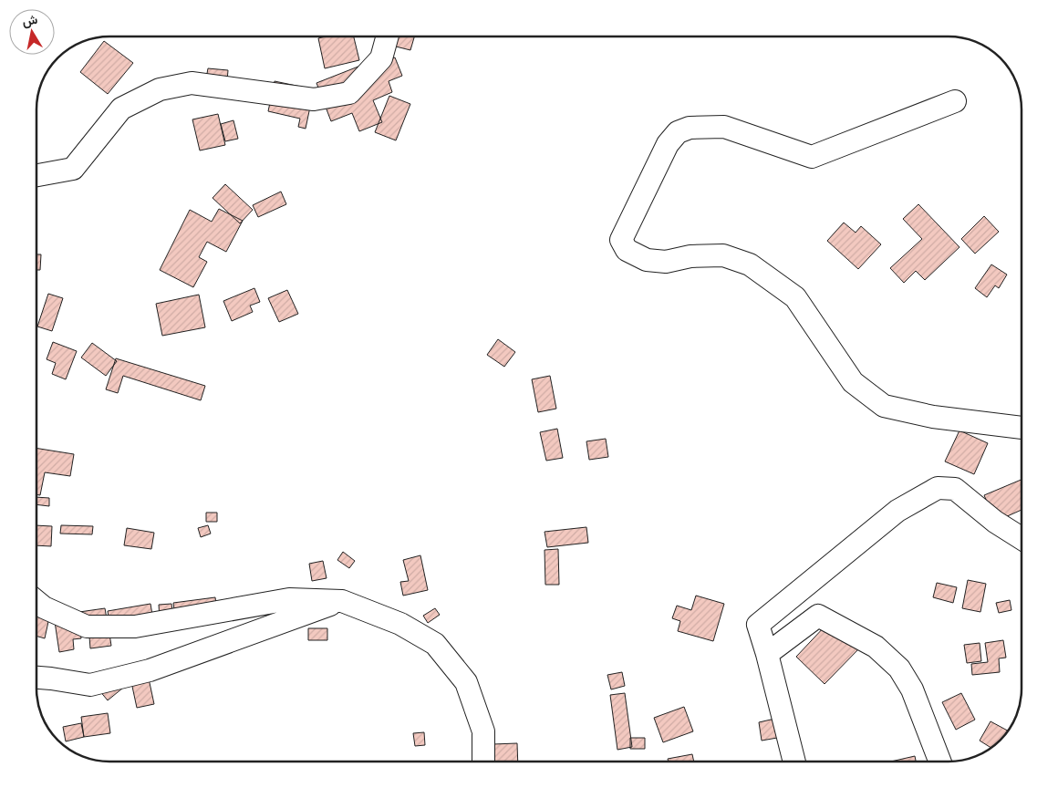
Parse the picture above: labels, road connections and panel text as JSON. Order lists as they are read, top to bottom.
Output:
{
  "north": "top"
}
